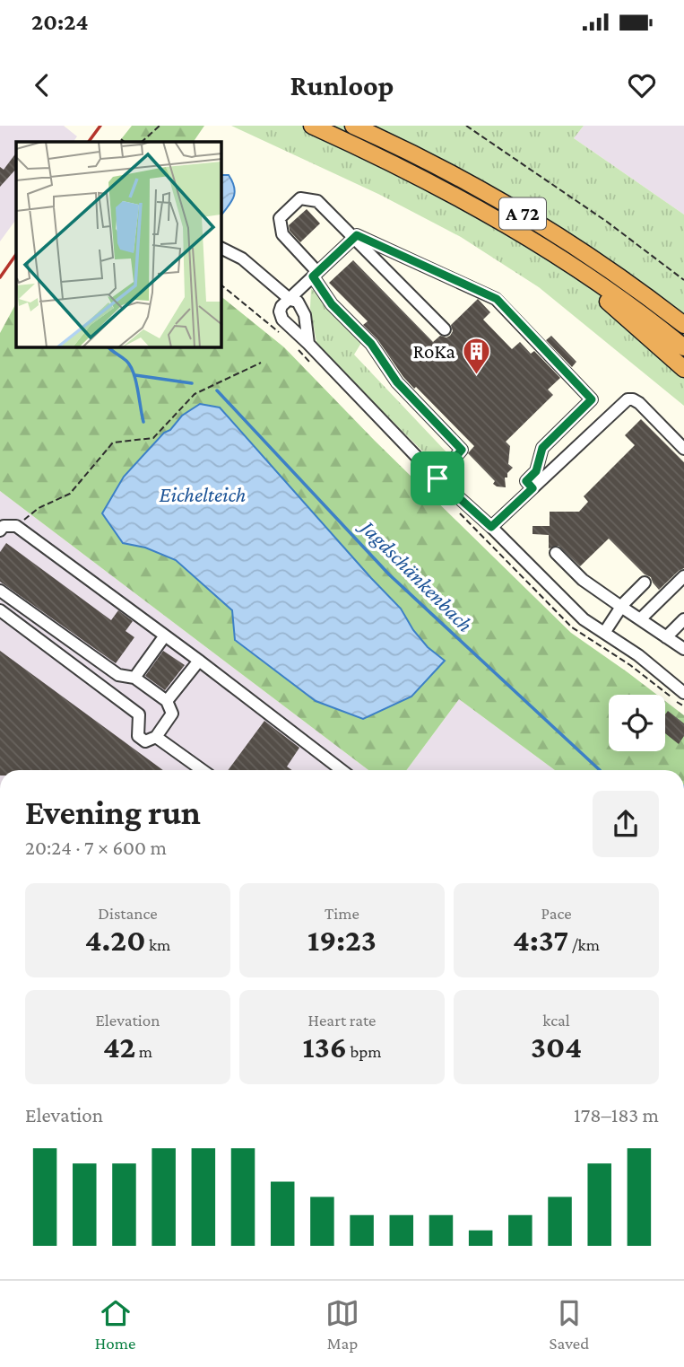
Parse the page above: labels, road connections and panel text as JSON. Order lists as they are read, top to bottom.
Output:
{
  "streets": {
    "highway": ["A 72"]
  },
  "water": ["Eichelteich", "Jagdschänkenbach"],
  "places": {
    "building": ["RoKa"]
  },
  "page": {
    "status": "20:24",
    "header": "Runloop",
    "heading": ["Evening run", "20:24 · 7 × 600 m"],
    "stats": [
      ["Distance", "4.20 km"],
      ["Time", "19:23"],
      ["Pace", "4:37 /km"],
      ["Elevation", "42 m"],
      ["Heart rate", "136 bpm"],
      ["kcal", "304"]
    ],
    "chart": ["Elevation", "178–183 m"],
    "tabs": ["Home", "Map", "Saved"]
  }
}
